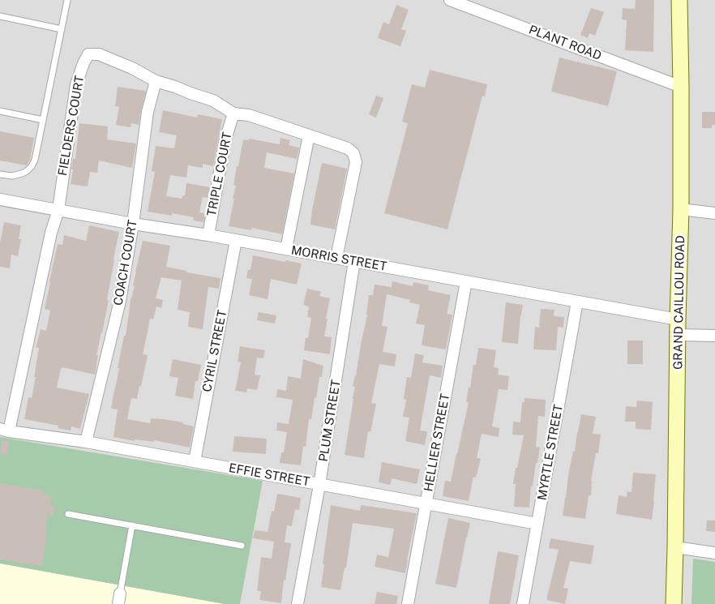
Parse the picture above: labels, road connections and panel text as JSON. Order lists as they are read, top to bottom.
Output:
{
  "streets": {
    "main road": ["GRAND CAILLOU ROAD"],
    "street": [
      "PLANT ROAD",
      "FIELDERS COURT",
      "TRIPLE COURT",
      "MORRIS STREET",
      "COACH COURT",
      "CYRIL STREET",
      "PLUM STREET",
      "HELLIER STREET",
      "MYRTLE STREET",
      "EFFIE STREET"
    ]
  },
  "crossings": [
    ["PLANT ROAD", "GRAND CAILLOU ROAD"],
    ["FIELDERS COURT", "TRIPLE COURT"],
    ["FIELDERS COURT", "MORRIS STREET"],
    ["FIELDERS COURT", "COACH COURT"],
    ["FIELDERS COURT", "EFFIE STREET"],
    ["TRIPLE COURT", "MORRIS STREET"],
    ["MORRIS STREET", "COACH COURT"],
    ["MORRIS STREET", "GRAND CAILLOU ROAD"],
    ["MORRIS STREET", "CYRIL STREET"],
    ["MORRIS STREET", "PLUM STREET"],
    ["MORRIS STREET", "HELLIER STREET"],
    ["MORRIS STREET", "MYRTLE STREET"],
    ["COACH COURT", "EFFIE STREET"],
    ["CYRIL STREET", "EFFIE STREET"],
    ["PLUM STREET", "EFFIE STREET"],
    ["HELLIER STREET", "EFFIE STREET"],
    ["MYRTLE STREET", "EFFIE STREET"]
  ]
}
